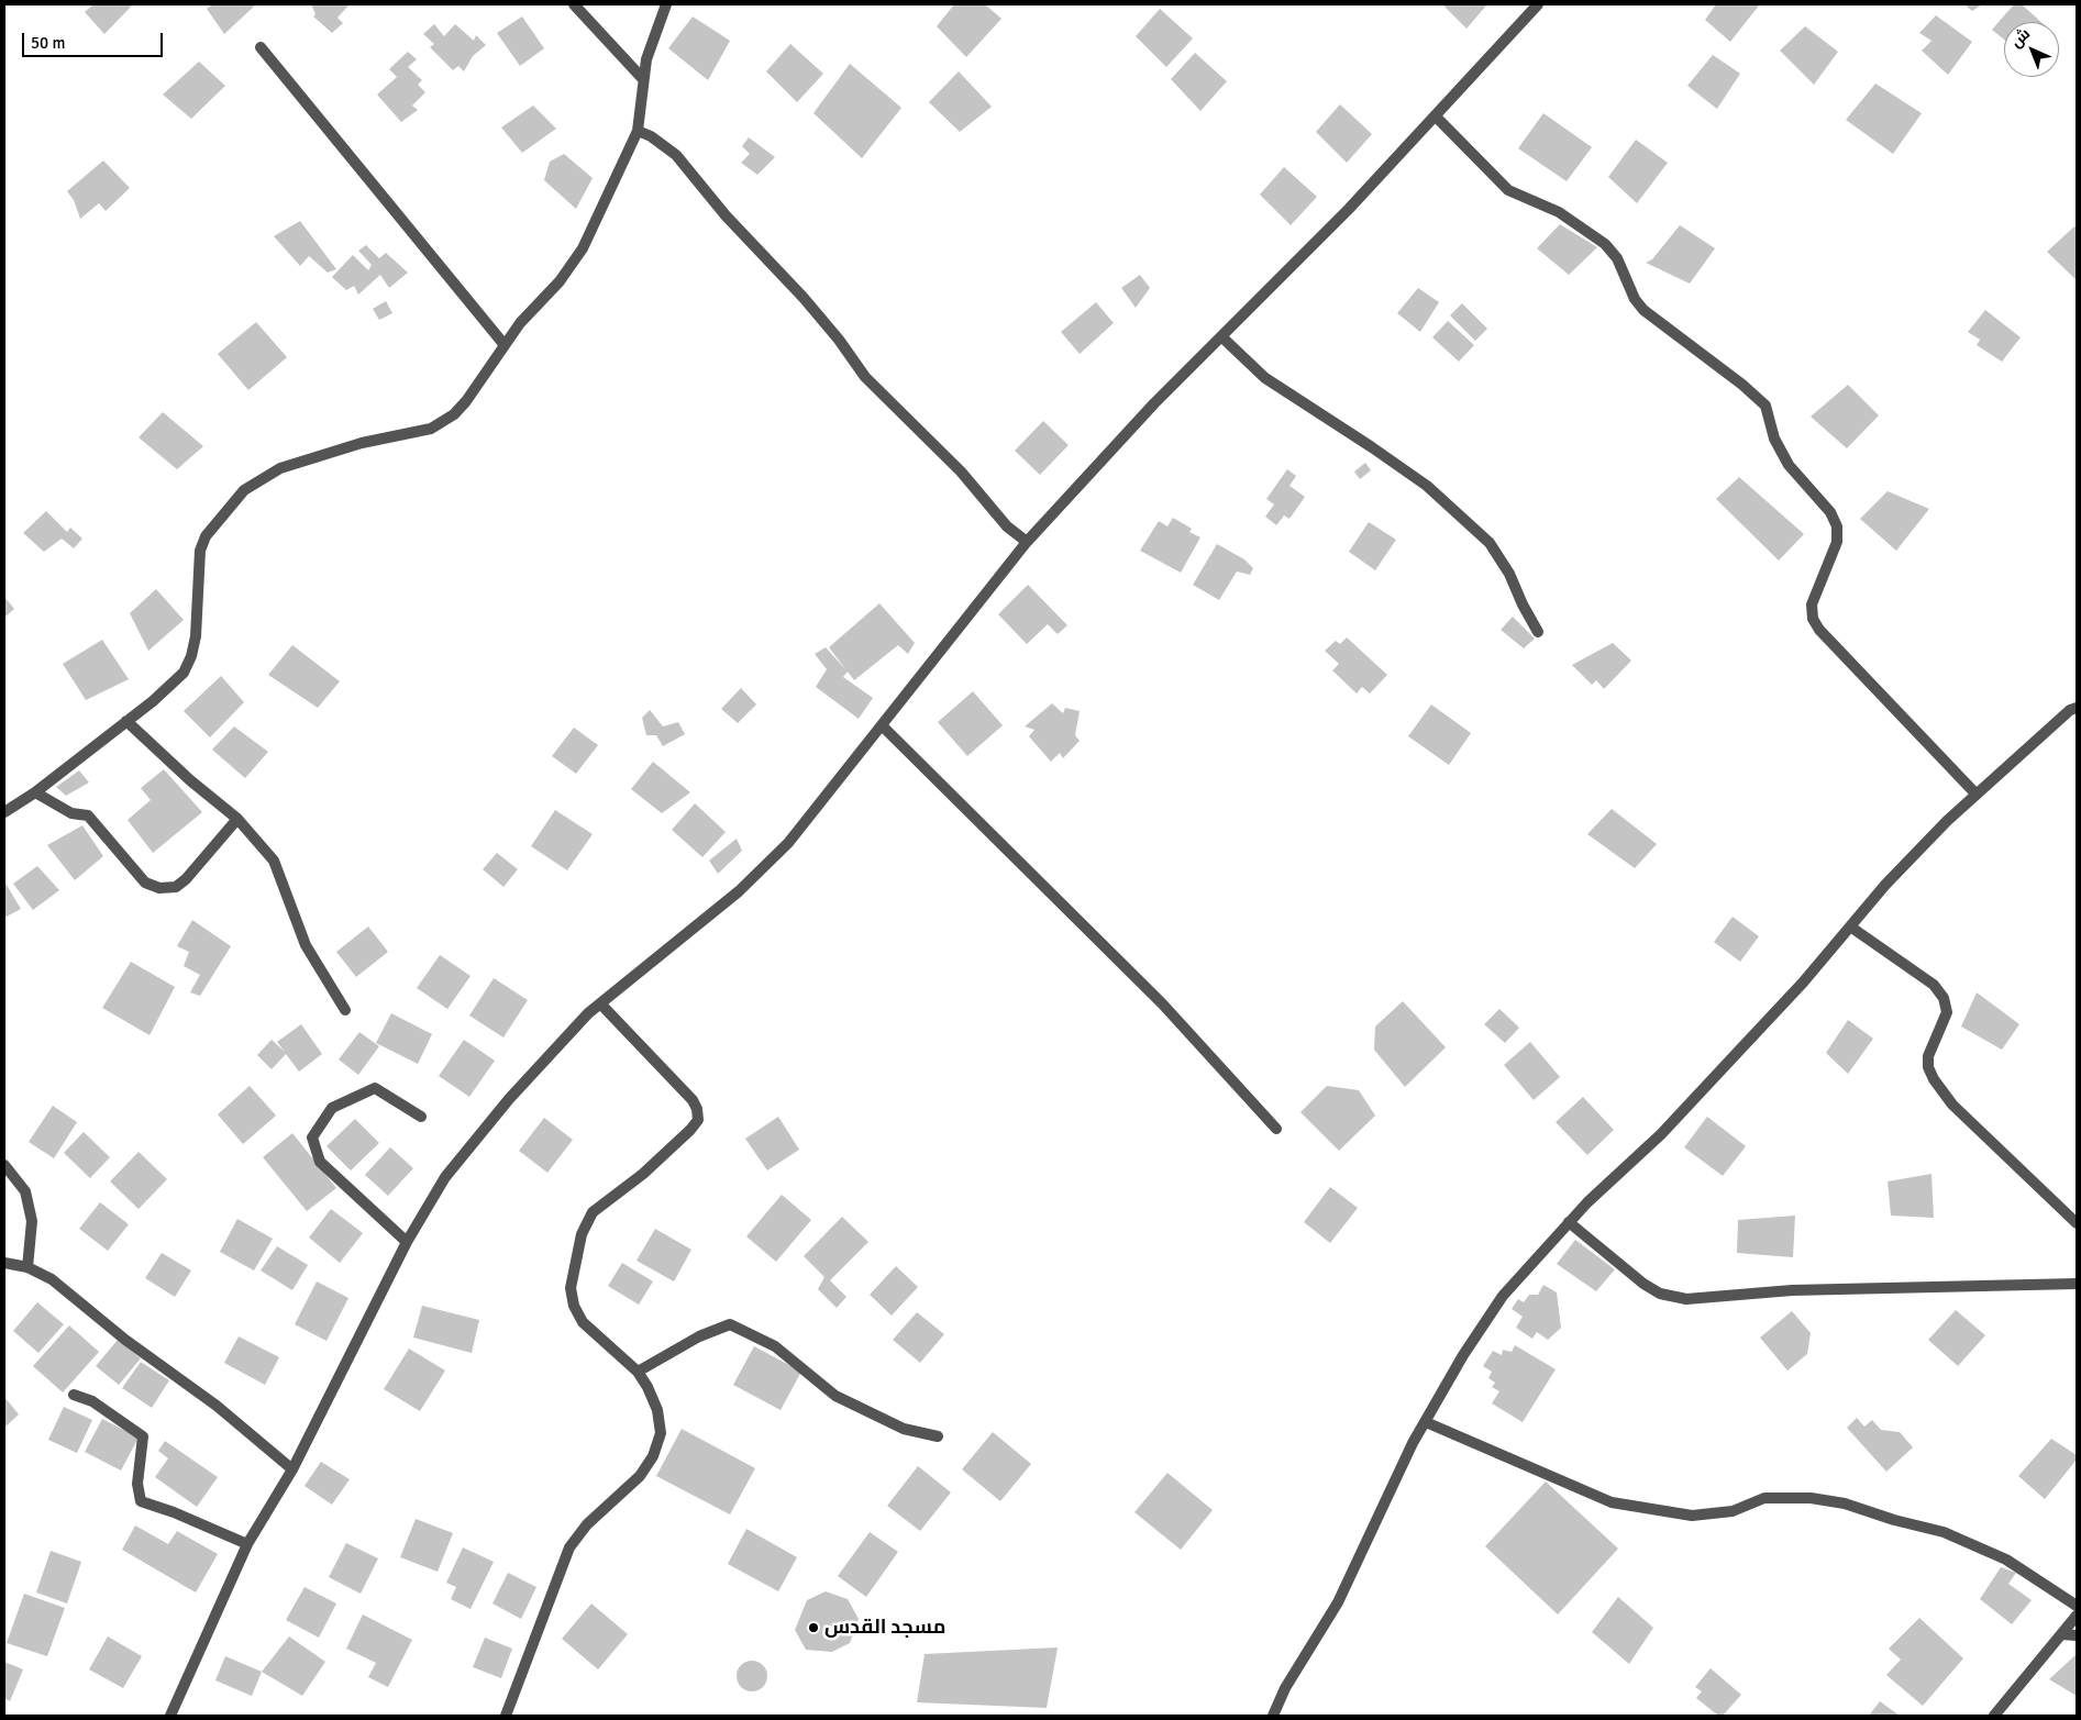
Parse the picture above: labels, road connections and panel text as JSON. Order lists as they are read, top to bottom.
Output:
{
  "places": ["مسجد القدس"],
  "scale_bar": "50 m",
  "north": "top left"
}
